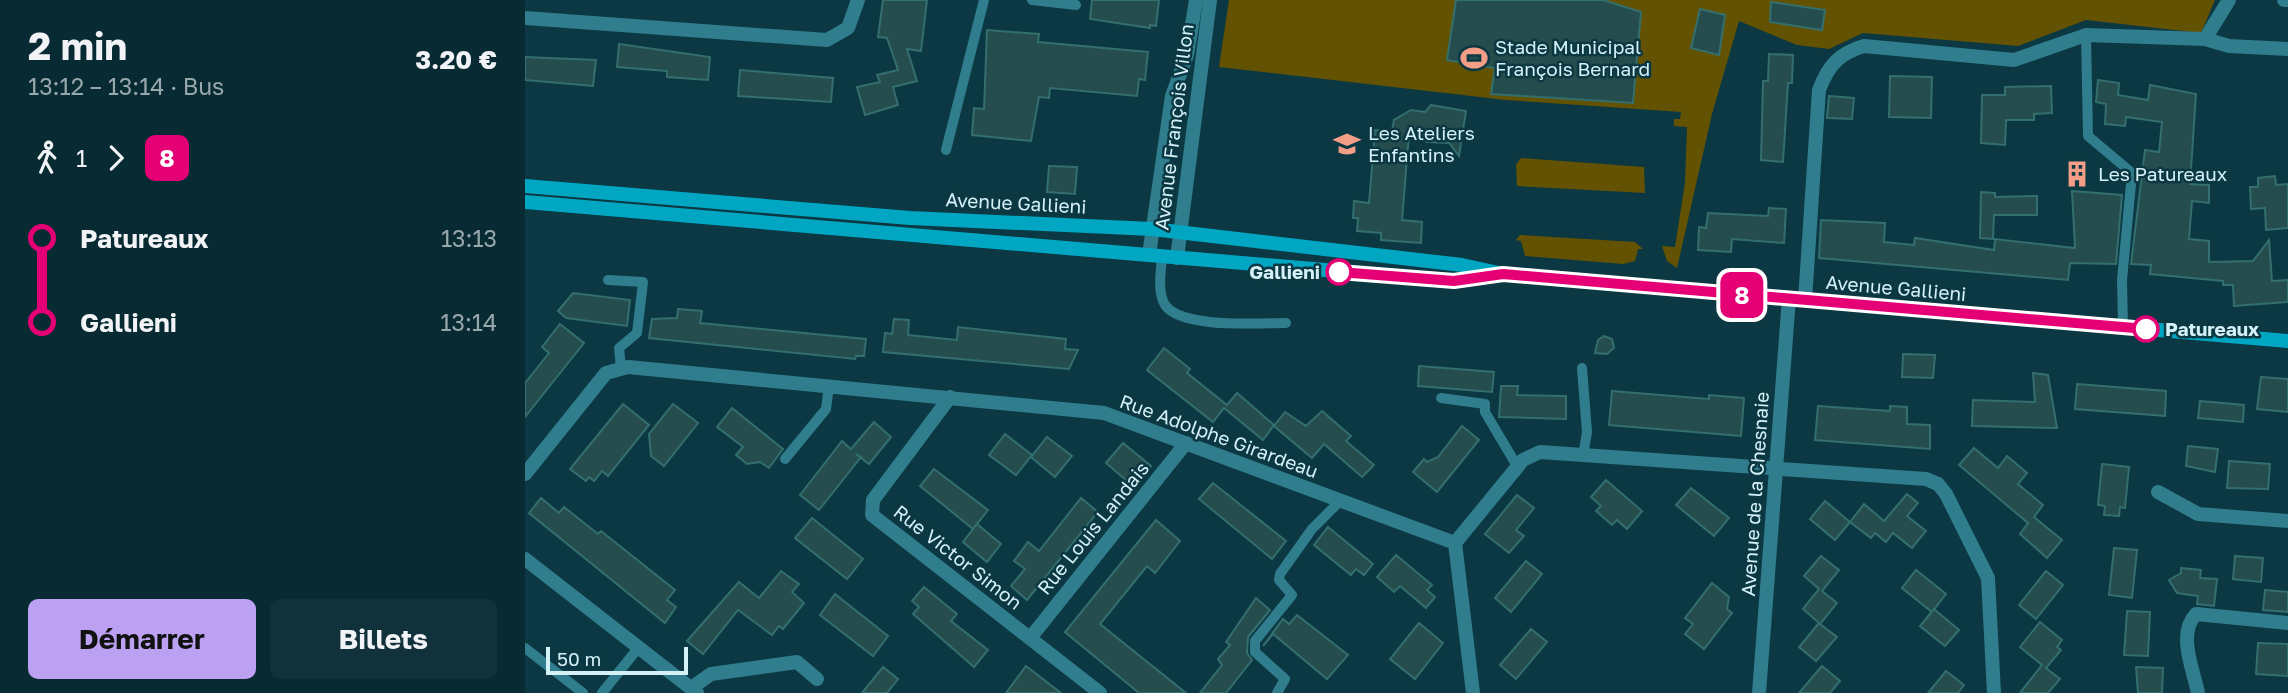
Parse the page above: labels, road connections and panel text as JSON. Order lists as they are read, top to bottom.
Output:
{
  "streets": {
    "main road": ["Avenue Gallieni"],
    "street": [
      "Avenue François Villon",
      "Rue Adolphe Girardeau",
      "Avenue de la Chesnaie",
      "Rue Louis Landais",
      "Rue Victor Simon"
    ]
  },
  "crossings": [
    ["Avenue François Villon", "Avenue Gallieni"],
    ["Avenue Gallieni", "Avenue de la Chesnaie"],
    ["Rue Adolphe Girardeau", "Rue Louis Landais"],
    ["Rue Adolphe Girardeau", "Rue Victor Simon"],
    ["Rue Louis Landais", "Rue Victor Simon"]
  ],
  "places": {
    "sports": ["Stade Municipal François Bernard"],
    "school or university": ["Les Ateliers Enfantins"],
    "building": ["Les Patureaux"],
    "other": ["Gallieni", "Patureaux"]
  },
  "lines": ["bus line 8"],
  "scale_bar": "50 m",
  "page": {
    "heading": ["2 min", "13:12 – 13:14 · Bus", "3.20 €"],
    "on_map": "8",
    "legs": ["1", "8"],
    "list": [
      {
        "name": "Patureaux",
        "value": "13:13"
      },
      {
        "name": "Gallieni",
        "value": "13:14"
      }
    ],
    "buttons": ["Démarrer", "Billets"],
    "scale": "50 m"
  }
}
